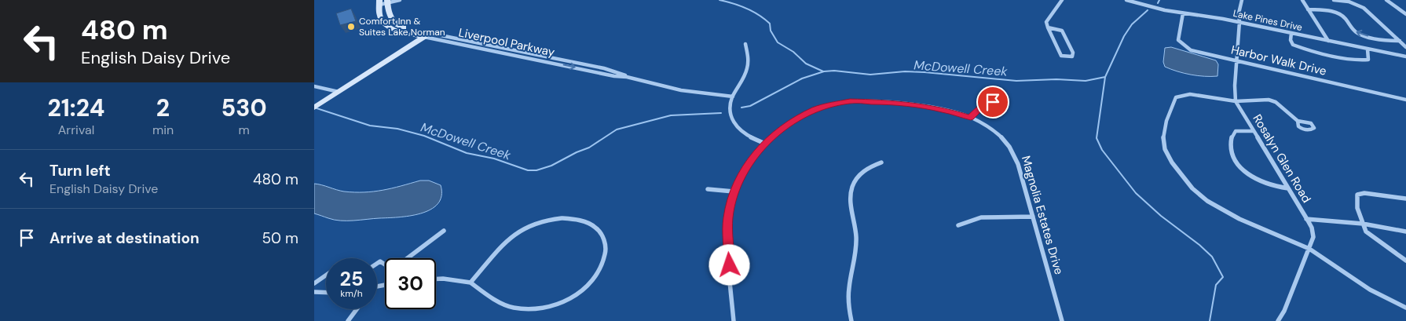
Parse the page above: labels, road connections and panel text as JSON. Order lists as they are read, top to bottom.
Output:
{
  "streets": {
    "street": [
      "Lake Pines Drive",
      "Liverpool Parkway",
      "Harbor Walk Drive",
      "Rosalyn Glen Road",
      "Magnolia Estates Drive"
    ]
  },
  "crossings": [
    ["Lake Pines Drive", "Harbor Walk Drive"]
  ],
  "water": ["McDowell Creek"],
  "places": ["Comfort Inn & Suites Lake Norman"],
  "page": {
    "turn": ["480 m", "English Daisy Drive"],
    "eta": [
      "21:24",
      "Arrival",
      "2",
      "min",
      "530",
      "m"
    ],
    "list": [
      {
        "name": "Turn left",
        "note": "English Daisy Drive",
        "value": "480 m"
      },
      {
        "name": "Arrive at destination",
        "value": "50 m"
      }
    ],
    "speed": "25 km/h",
    "limit": "30"
  }
}
